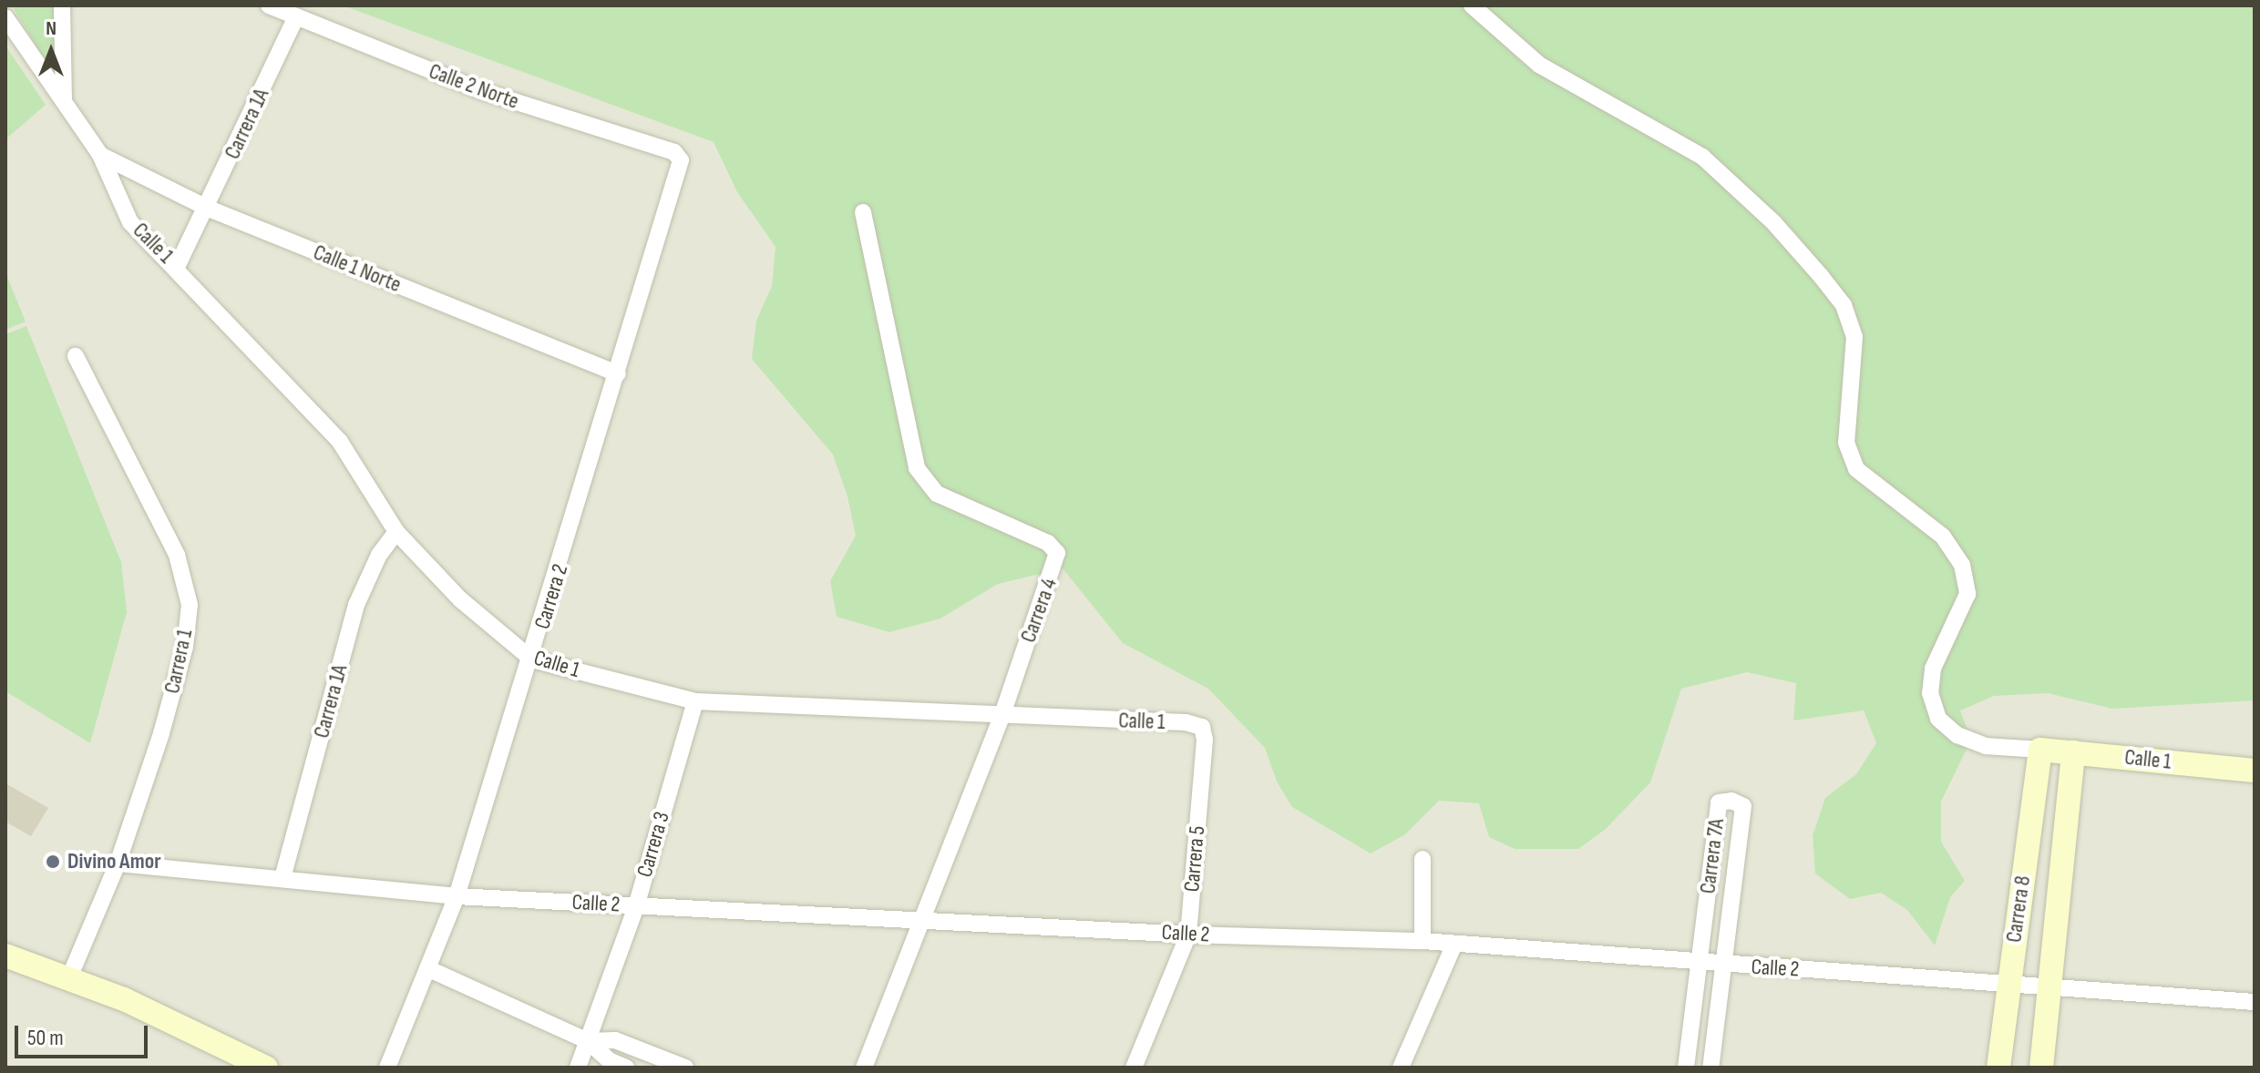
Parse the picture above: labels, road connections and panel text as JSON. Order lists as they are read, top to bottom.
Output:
{
  "streets": {
    "street": [
      "Calle 2 Norte",
      "Carrera 1A",
      "Calle 1",
      "Calle 1 Norte",
      "Carrera 2",
      "Carrera 4",
      "Carrera 1",
      "Carrera 3",
      "Carrera 7A",
      "Carrera 5",
      "Calle 2",
      "Carrera 8"
    ]
  },
  "crossings": [
    ["Calle 2 Norte", "Carrera 1A"],
    ["Calle 2 Norte", "Carrera 2"],
    ["Carrera 1A", "Calle 1"],
    ["Carrera 1A", "Calle 1 Norte"],
    ["Carrera 1A", "Calle 2"],
    ["Calle 1", "Calle 1 Norte"],
    ["Calle 1", "Carrera 2"],
    ["Calle 1", "Carrera 4"],
    ["Calle 1", "Carrera 3"],
    ["Calle 1", "Carrera 5"],
    ["Calle 1", "Carrera 8"],
    ["Calle 1 Norte", "Carrera 2"],
    ["Carrera 2", "Calle 2"],
    ["Carrera 4", "Calle 2"],
    ["Carrera 1", "Calle 2"],
    ["Carrera 3", "Calle 2"],
    ["Carrera 7A", "Calle 2"],
    ["Carrera 5", "Calle 2"],
    ["Calle 2", "Carrera 8"]
  ],
  "places": ["Divino Amor"],
  "scale_bar": "50 m",
  "north": "top"
}
